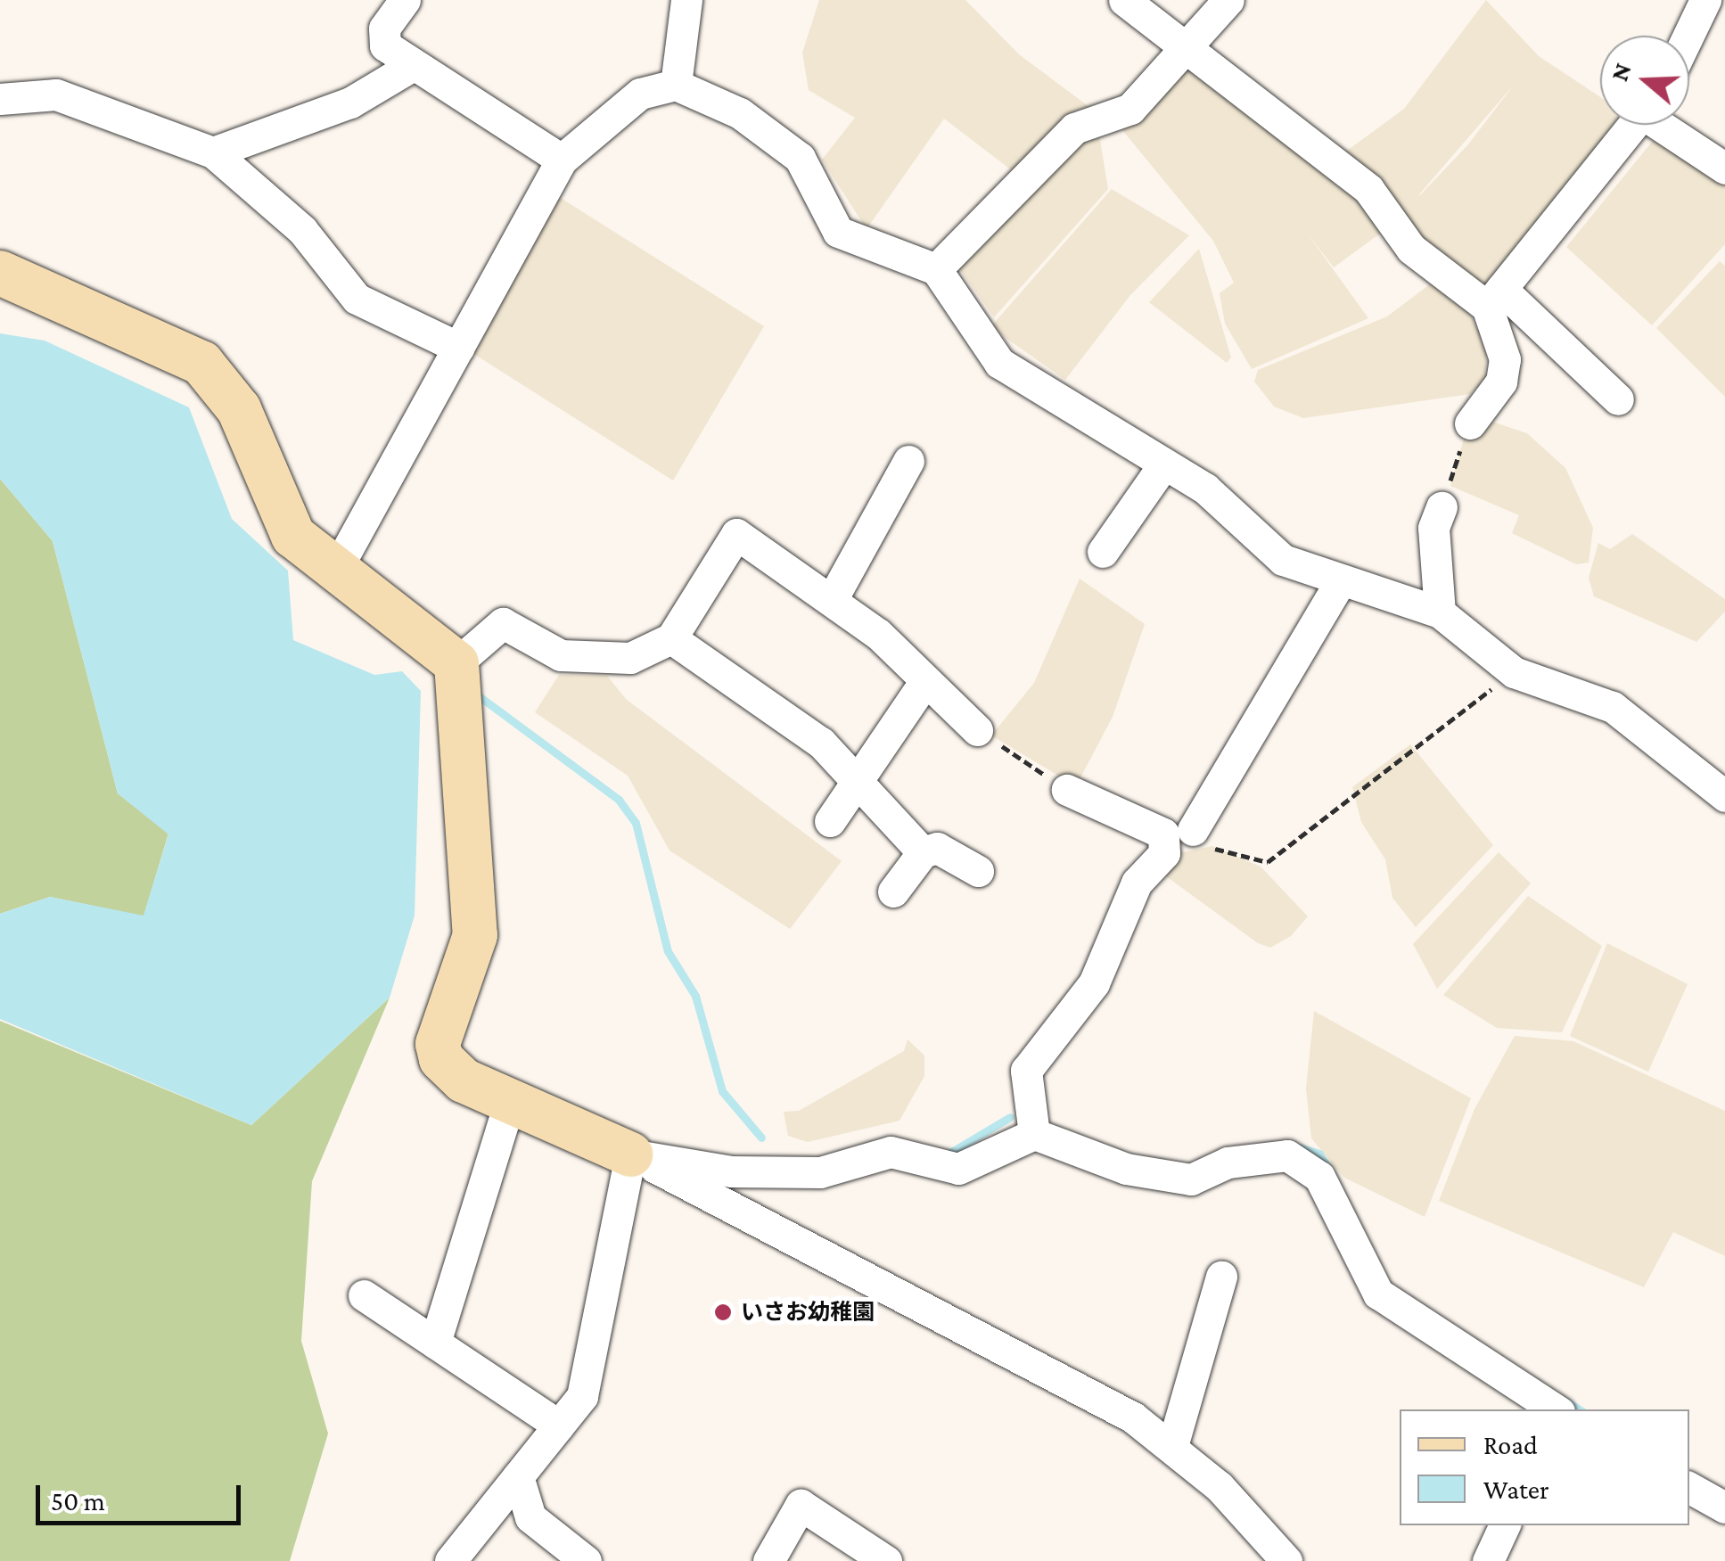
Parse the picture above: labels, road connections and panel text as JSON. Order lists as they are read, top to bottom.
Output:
{
  "places": ["いさお幼稚園"],
  "legend": ["Road", "Water"],
  "scale_bar": "50 m",
  "north": "left"
}
